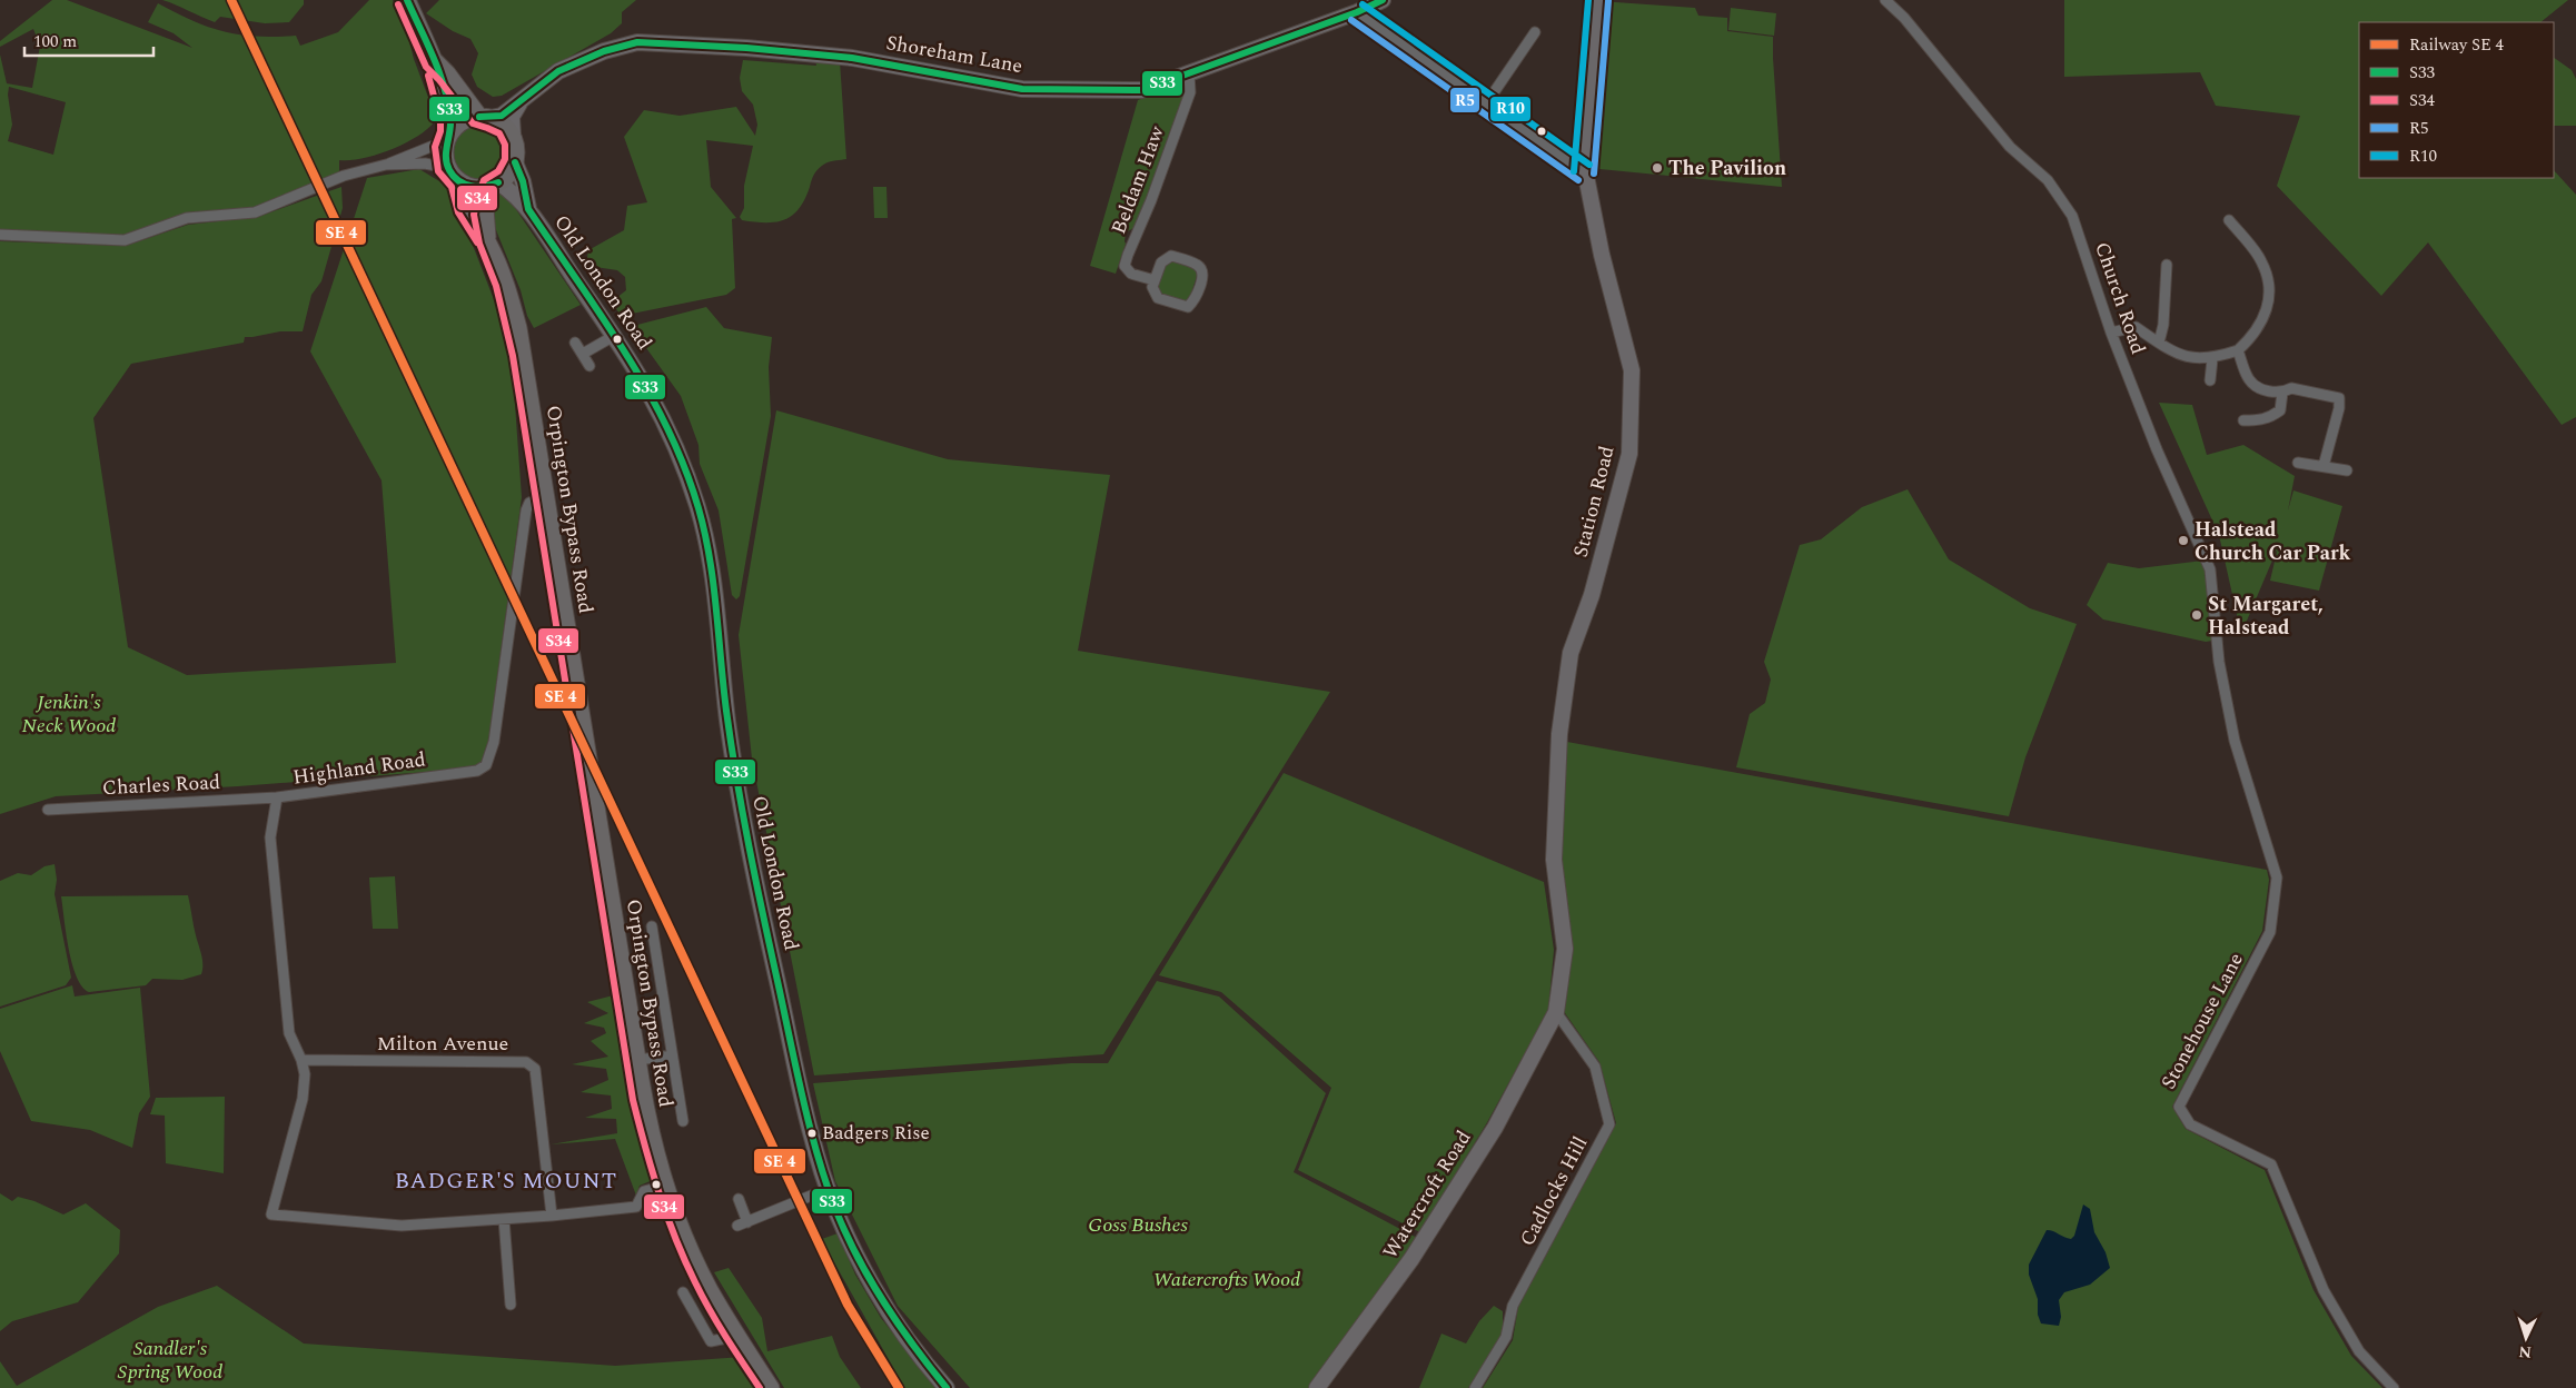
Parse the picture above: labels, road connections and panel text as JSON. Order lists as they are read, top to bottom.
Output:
{
  "streets": {
    "main road": ["Orpington Bypass Road"],
    "street": [
      "Shoreham Lane",
      "Beldam Haw",
      "Old London Road",
      "Church Road",
      "Station Road",
      "Highland Road",
      "Charles Road",
      "Stonehouse Lane",
      "Milton Avenue",
      "Cadlocks Hill",
      "Watercroft Road"
    ]
  },
  "crossings": [
    ["Shoreham Lane", "Beldam Haw"],
    ["Shoreham Lane", "Old London Road"],
    ["Shoreham Lane", "Orpington Bypass Road"],
    ["Old London Road", "Orpington Bypass Road"],
    ["Church Road", "Stonehouse Lane"],
    ["Station Road", "Cadlocks Hill"],
    ["Station Road", "Watercroft Road"],
    ["Orpington Bypass Road", "Highland Road"],
    ["Highland Road", "Charles Road"],
    ["Highland Road", "Milton Avenue"],
    ["Cadlocks Hill", "Watercroft Road"]
  ],
  "districts": ["BADGER'S MOUNT"],
  "parks": [
    "Jenkin's Neck Wood",
    "Goss Bushes",
    "Watercrofts Wood",
    "Sandler's Spring Wood"
  ],
  "places": [
    "The Pavilion",
    "Halstead Church Car Park",
    "St Margaret, Halstead",
    "Badgers Rise"
  ],
  "lines": [
    "transit line S33",
    "transit line R10",
    "transit line R5",
    "transit line S34"
  ],
  "legend": [
    "Railway SE 4",
    "S33",
    "S34",
    "R5",
    "R10"
  ],
  "scale_bar": "100 m",
  "north": "bottom"
}
